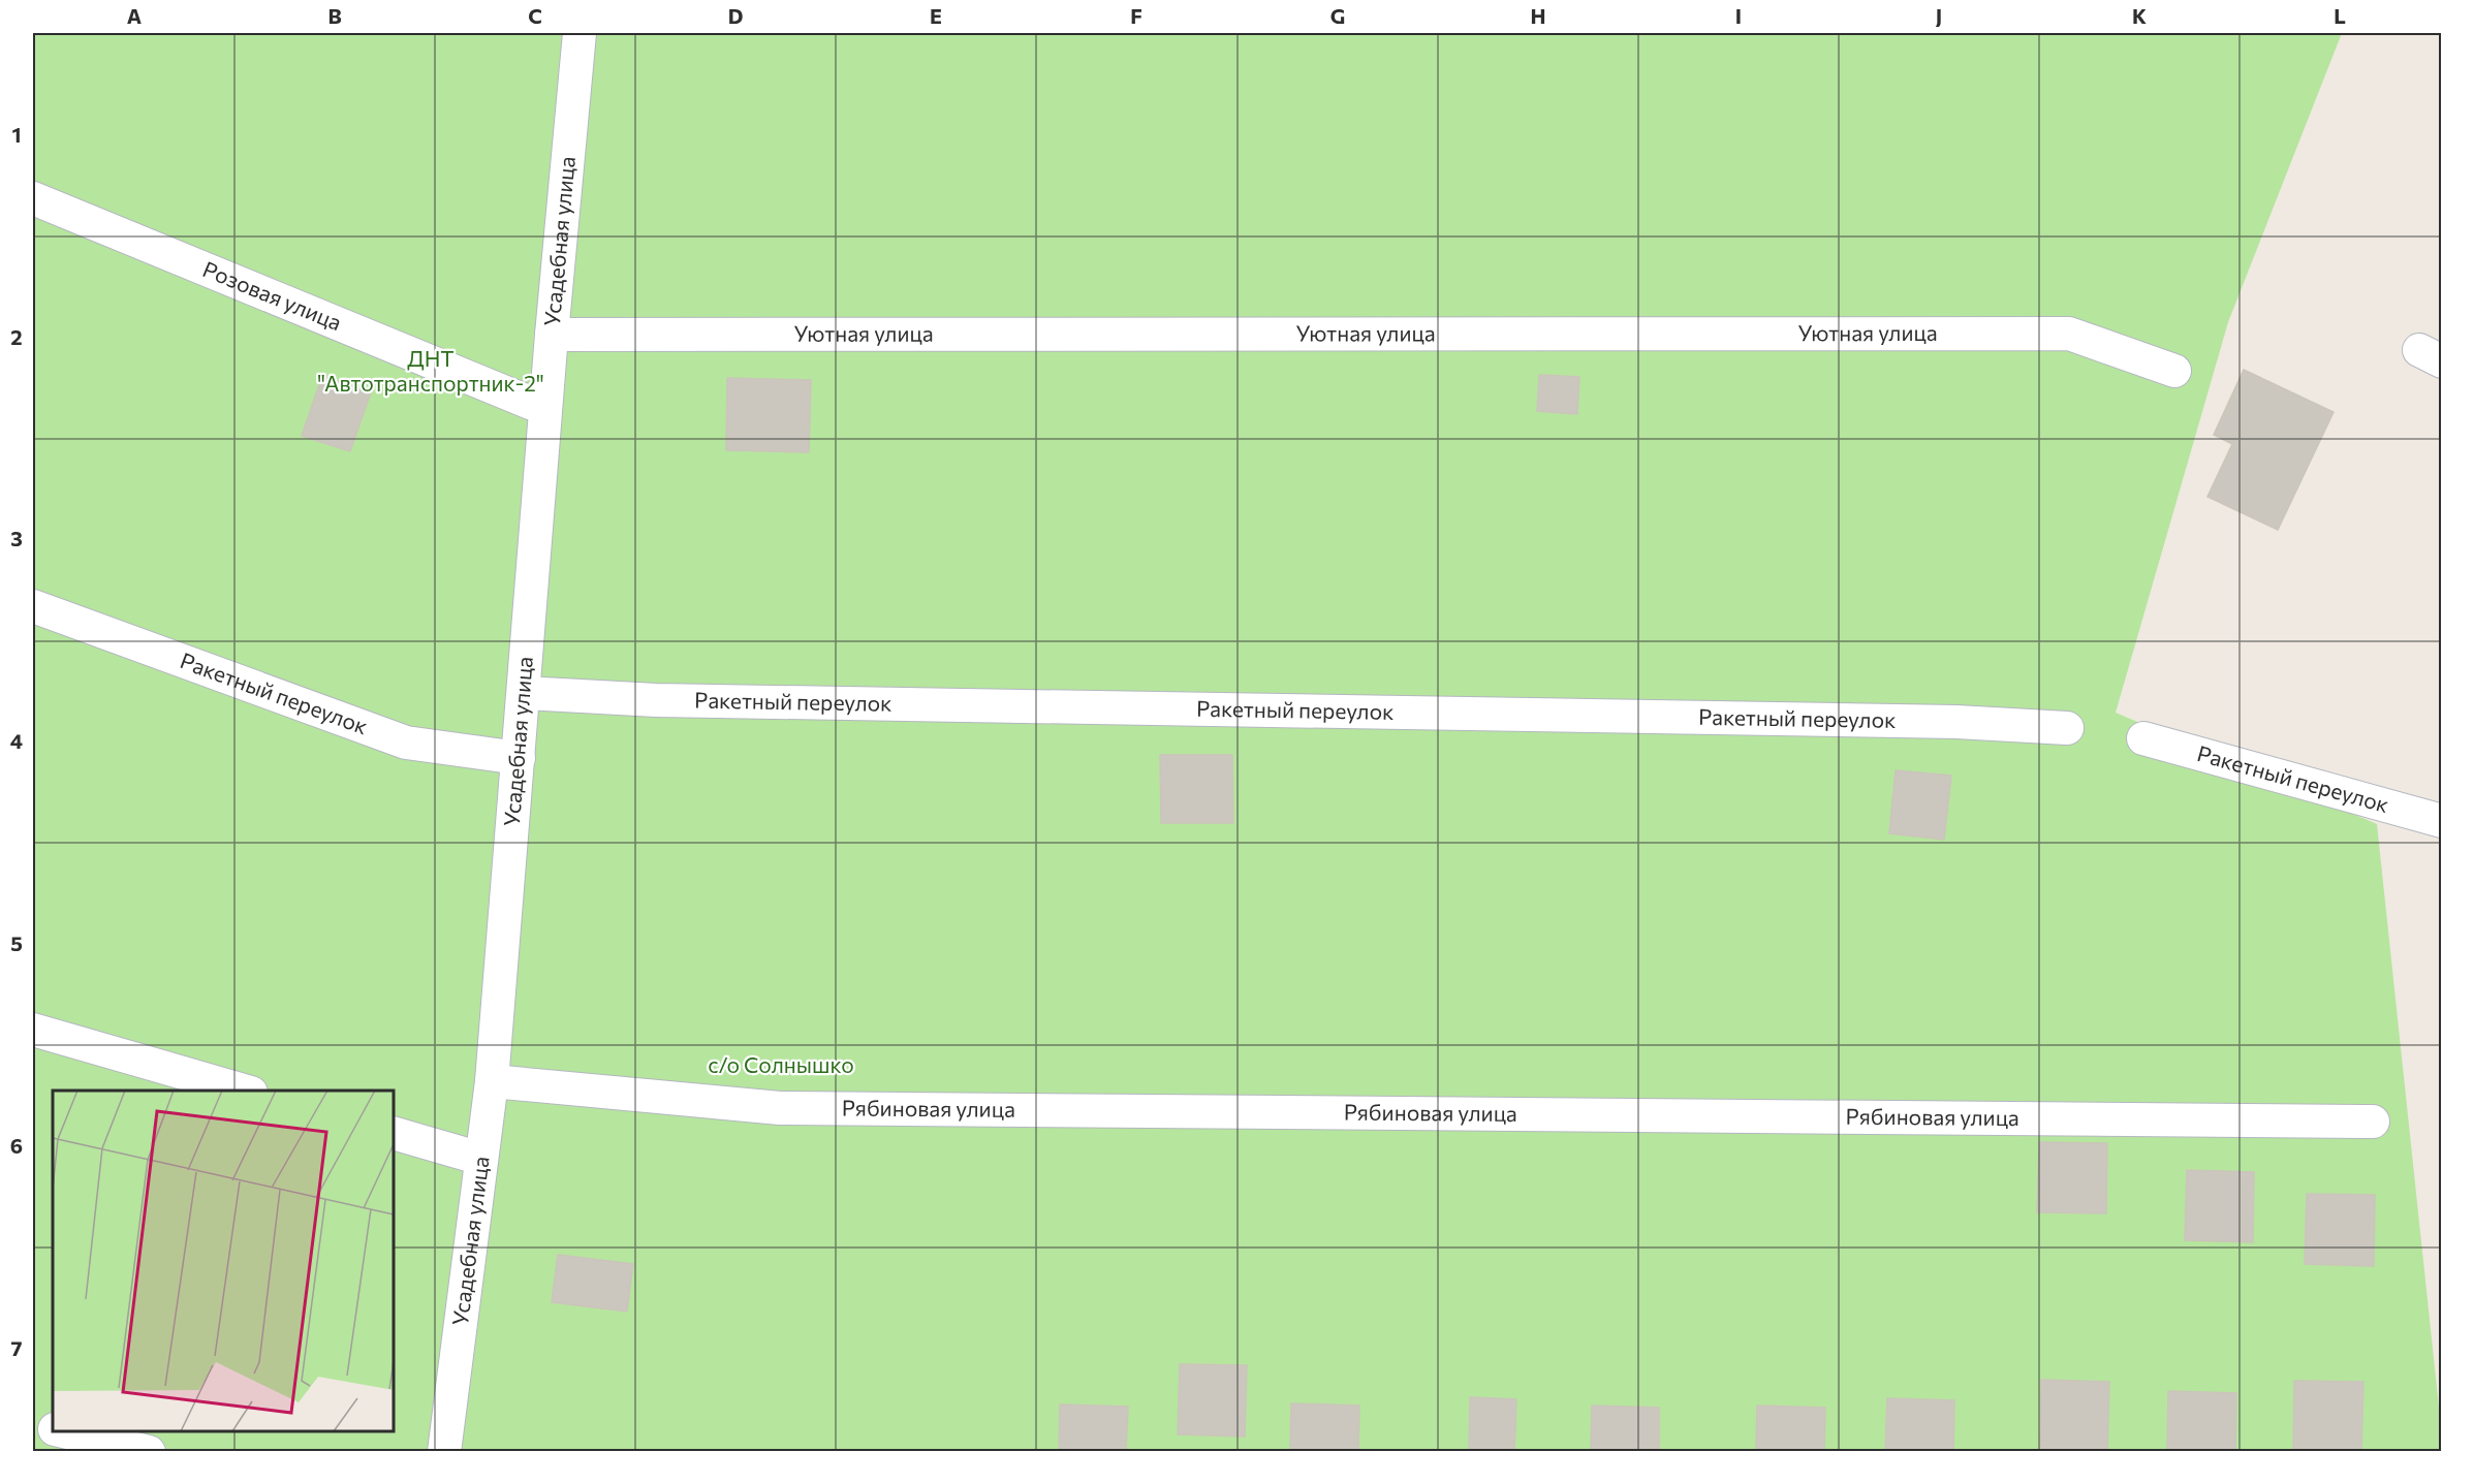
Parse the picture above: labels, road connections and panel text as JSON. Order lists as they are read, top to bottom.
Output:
{
  "streets": {
    "street": [
      "Усадебная улица",
      "Розовая улица",
      "Уютная улица",
      "Ракетный переулок",
      "Рябиновая улица"
    ]
  },
  "crossings": [
    ["Усадебная улица", "Розовая улица"],
    ["Усадебная улица", "Уютная улица"],
    ["Усадебная улица", "Ракетный переулок"],
    ["Усадебная улица", "Рябиновая улица"]
  ],
  "parks": ["ДНТ \"Автотранспортник-2\"", "с/о Солнышко"],
  "grid": {
    "columns": [
      "A",
      "B",
      "C",
      "D",
      "E",
      "F",
      "G",
      "H",
      "I",
      "J",
      "K",
      "L"
    ],
    "rows": [
      "1",
      "2",
      "3",
      "4",
      "5",
      "6",
      "7"
    ]
  }
}
